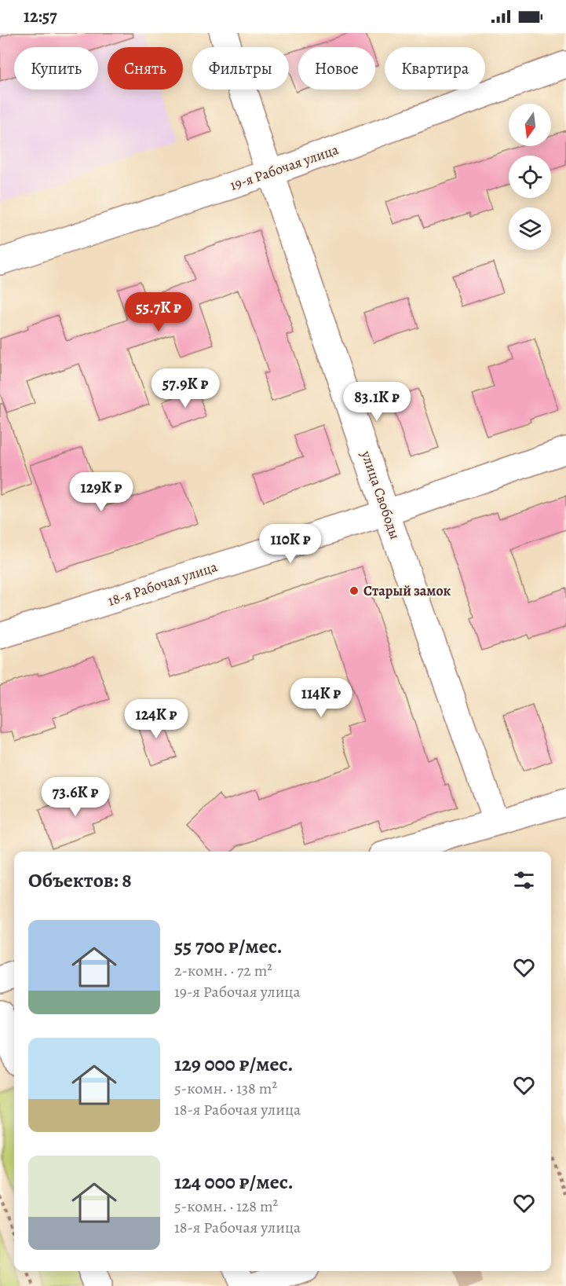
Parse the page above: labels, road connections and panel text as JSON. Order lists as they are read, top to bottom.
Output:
{
  "streets": {
    "street": ["19-я Рабочая улица", "улица Свободы", "18-я Рабочая улица"]
  },
  "crossings": [
    ["19-я Рабочая улица", "улица Свободы"],
    ["улица Свободы", "18-я Рабочая улица"]
  ],
  "places": ["Старый замок"],
  "north": "bottom",
  "page": {
    "status": "12:57",
    "chip": [
      "Купить",
      "Снять",
      "Фильтры",
      "Новое",
      "Квартира"
    ],
    "price": [
      "55.7K ₽",
      "57.9K ₽",
      "83.1K ₽",
      "129K ₽",
      "110K ₽",
      "114K ₽",
      "124K ₽",
      "73.6K ₽"
    ],
    "heading": "Объектов: 8",
    "list": [
      {
        "name": "55 700 ₽/мес.",
        "note": "2-комн. · 72 m² · 19-я Рабочая улица"
      },
      {
        "name": "129 000 ₽/мес.",
        "note": "5-комн. · 138 m² · 18-я Рабочая улица"
      },
      {
        "name": "124 000 ₽/мес.",
        "note": "5-комн. · 128 m² · 18-я Рабочая улица"
      }
    ]
  }
}
